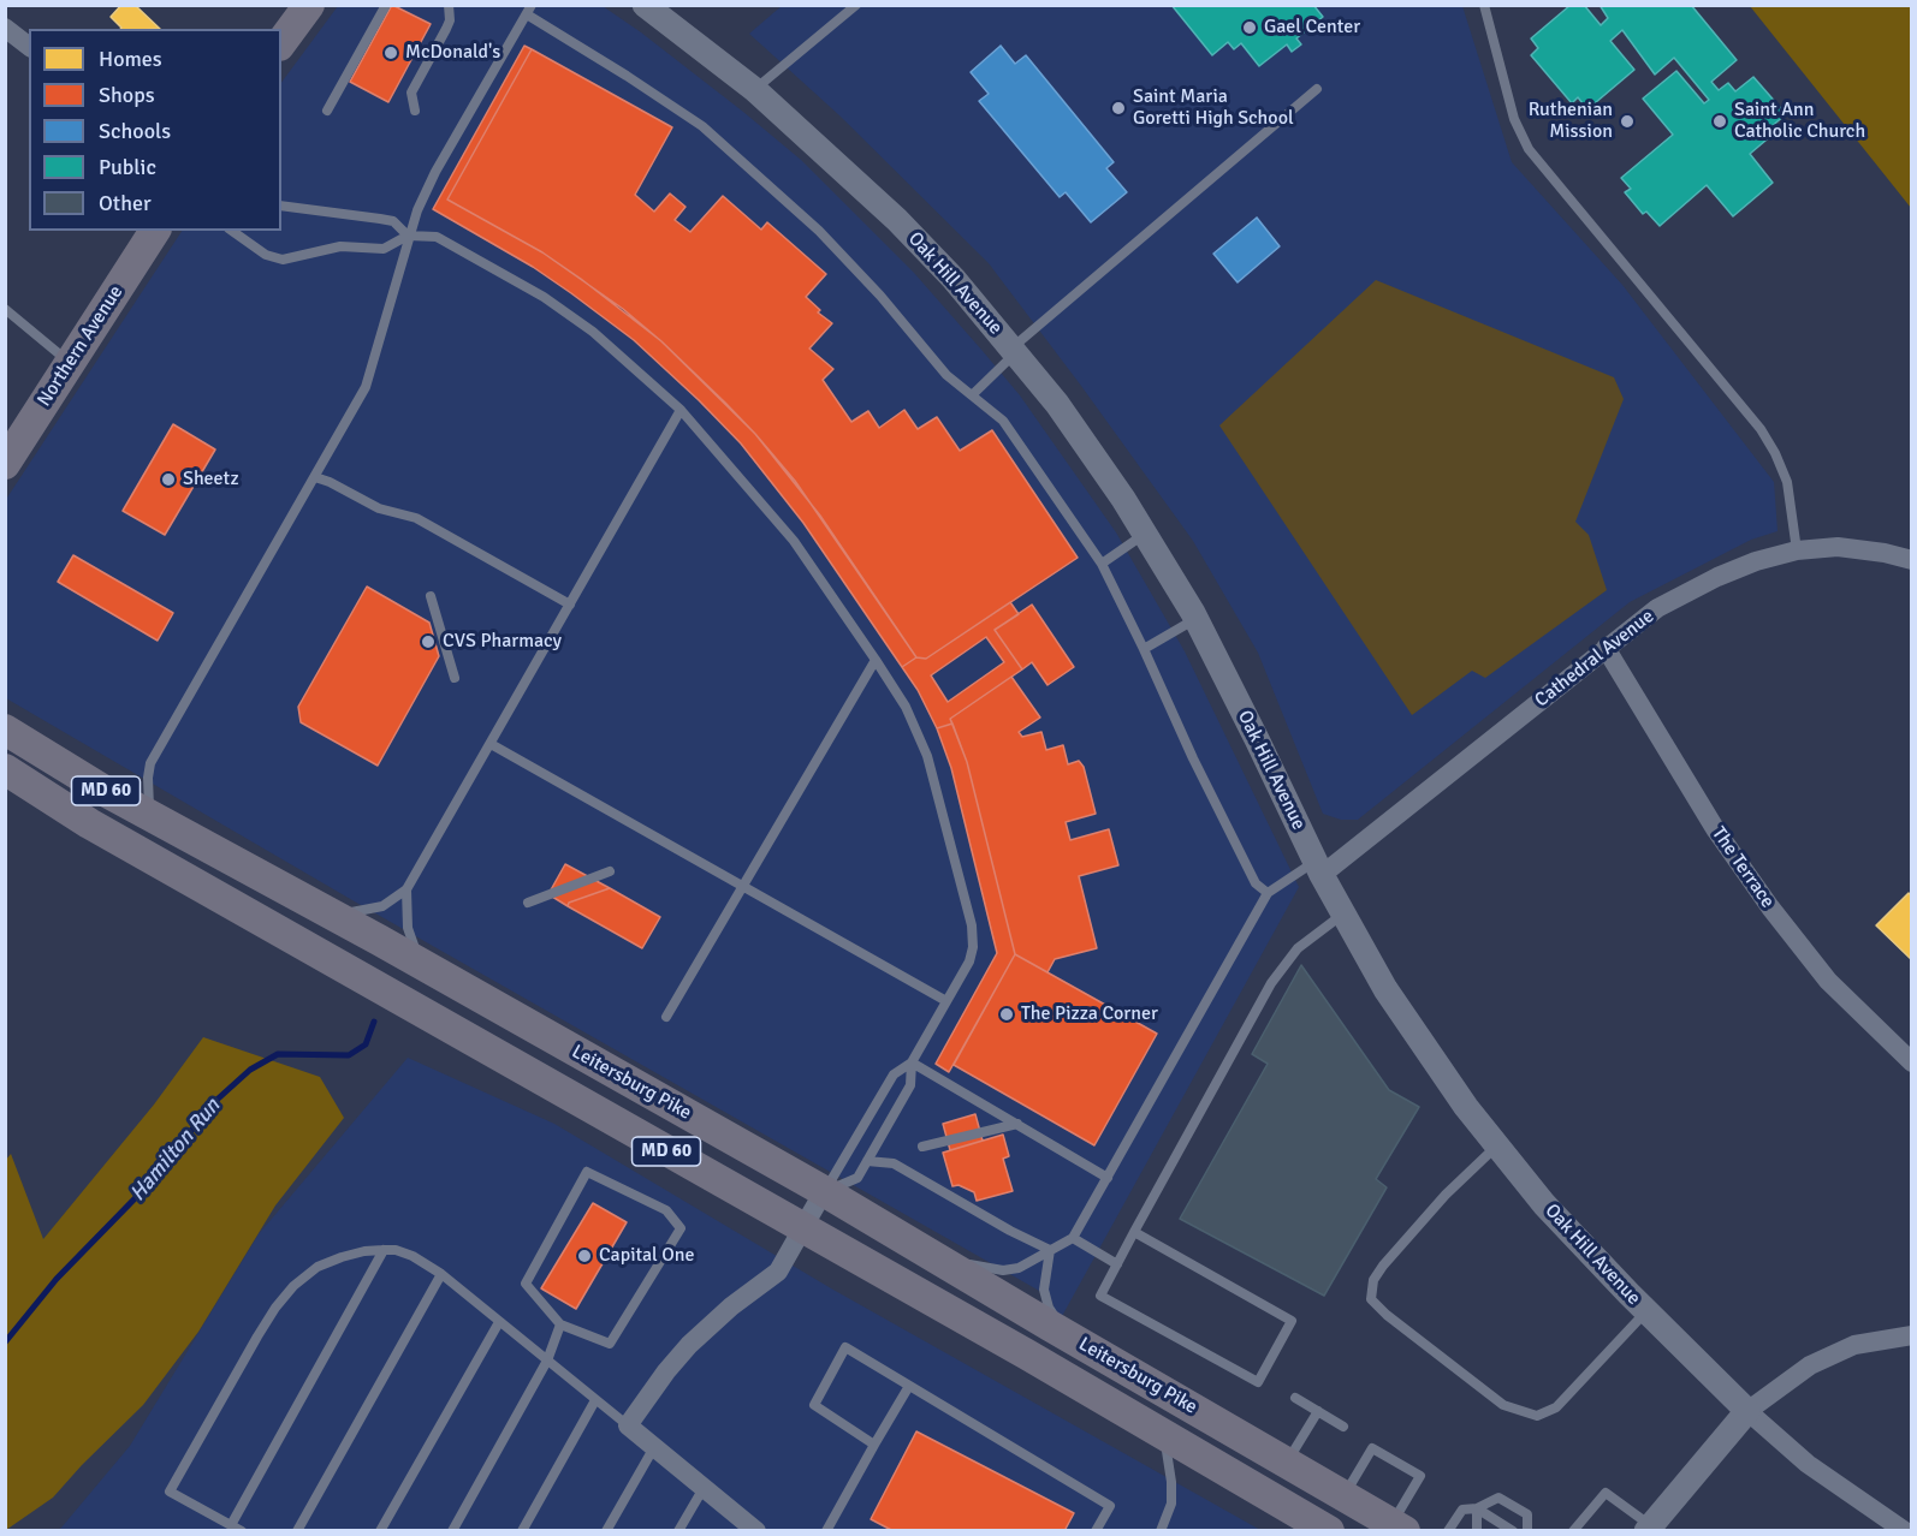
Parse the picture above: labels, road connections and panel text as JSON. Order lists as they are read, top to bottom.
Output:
{
  "streets": {
    "main road": ["Northern Avenue", "MD 60", "Leitersburg Pike"],
    "street": ["Oak Hill Avenue", "Cathedral Avenue", "The Terrace"]
  },
  "crossings": [
    ["Oak Hill Avenue", "Cathedral Avenue"],
    ["Cathedral Avenue", "The Terrace"]
  ],
  "water": ["Hamilton Run"],
  "places": [
    "Gael Center",
    "McDonald's",
    "Saint Maria Goretti High School",
    "Ruthenian Mission",
    "Saint Ann Catholic Church",
    "Sheetz",
    "CVS Pharmacy",
    "The Pizza Corner",
    "Capital One"
  ],
  "legend": [
    "Homes",
    "Shops",
    "Schools",
    "Public",
    "Other"
  ]
}
